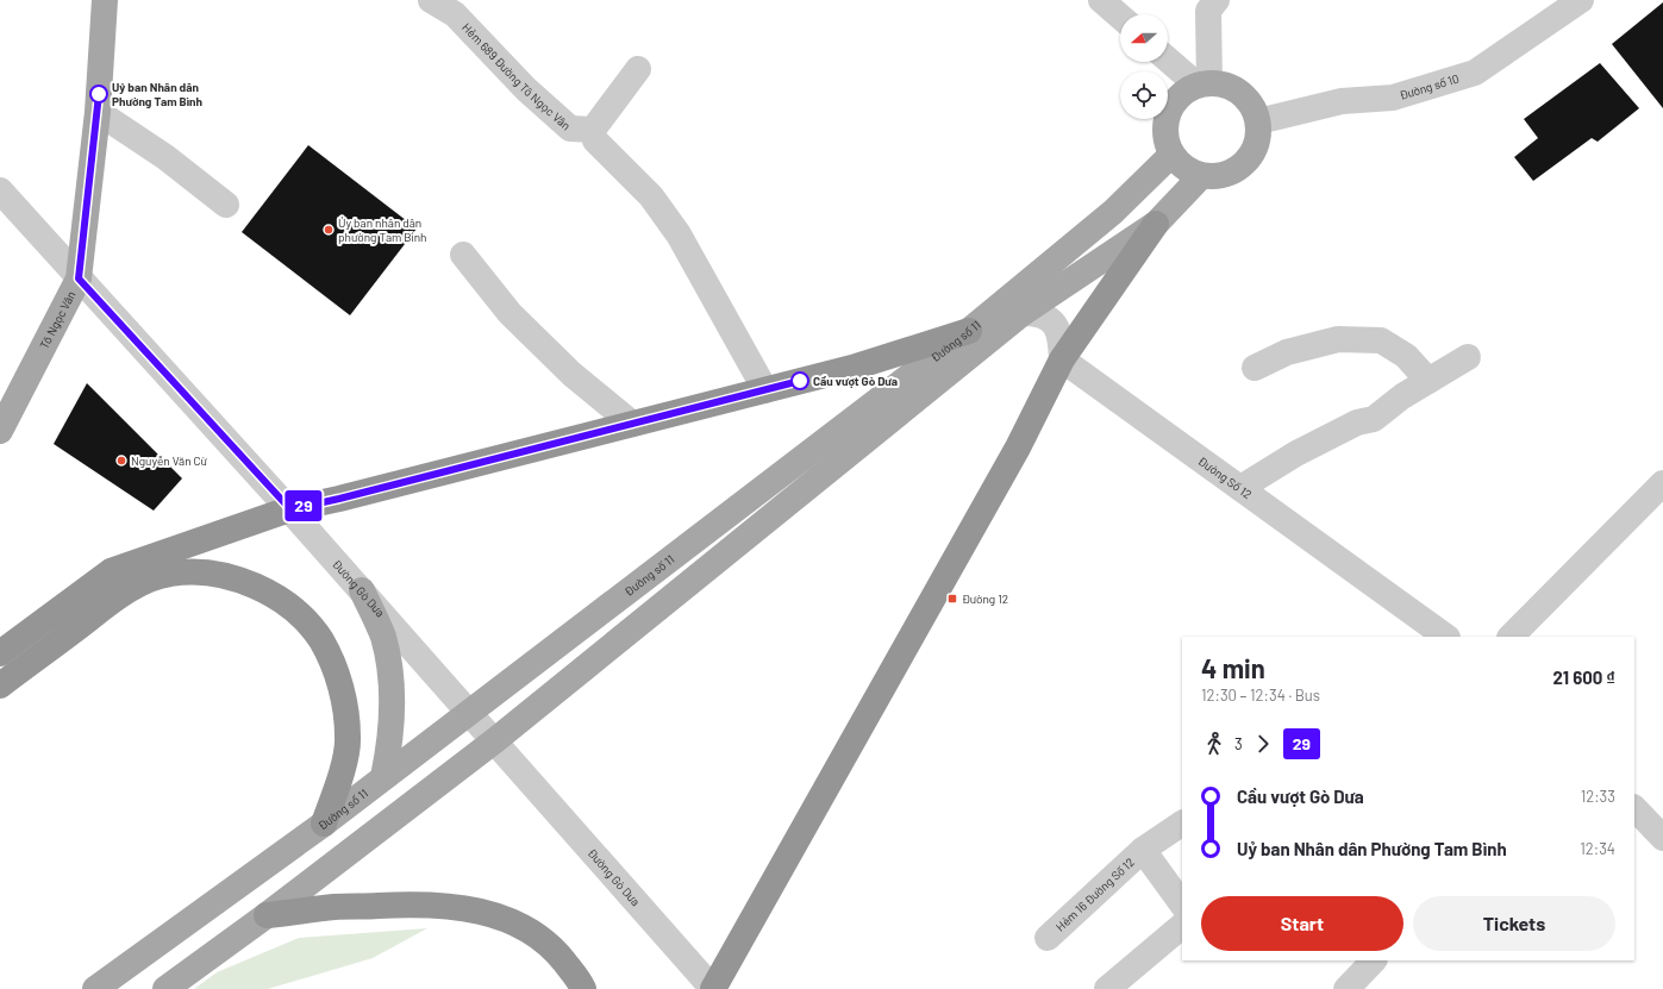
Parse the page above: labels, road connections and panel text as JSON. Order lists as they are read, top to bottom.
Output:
{
  "streets": {
    "main road": ["Tô Ngọc Vân", "Đường số 11"],
    "street": [
      "Hẻm 689 Đường Tô Ngọc Vân",
      "Đường số 10",
      "Đường Số 12",
      "Đường Gò Dưa",
      "Hẻm 16 Đường Số 12"
    ]
  },
  "crossings": [
    ["Đường số 10", "Đường số 11"],
    ["Tô Ngọc Vân", "Đường Gò Dưa"],
    ["Đường số 11", "Đường Gò Dưa"]
  ],
  "places": {
    "other": [
      "Uỷ ban Nhân dân Phường Tam Bình",
      "Ủy ban nhân dân phường Tam Bình",
      "Cầu vượt Gò Dưa",
      "Nguyễn Văn Cừ"
    ],
    "transit": ["Đường 12"]
  },
  "lines": ["bus line 29"],
  "north": "left",
  "page": {
    "on_map": "29",
    "heading": ["4 min", "12:30 – 12:34 · Bus", "21 600 ₫"],
    "legs": ["3", "29"],
    "list": [
      {
        "name": "Cầu vượt Gò Dưa",
        "value": "12:33"
      },
      {
        "name": "Uỷ ban Nhân dân Phường Tam Bình",
        "value": "12:34"
      }
    ],
    "buttons": ["Start", "Tickets"]
  }
}
